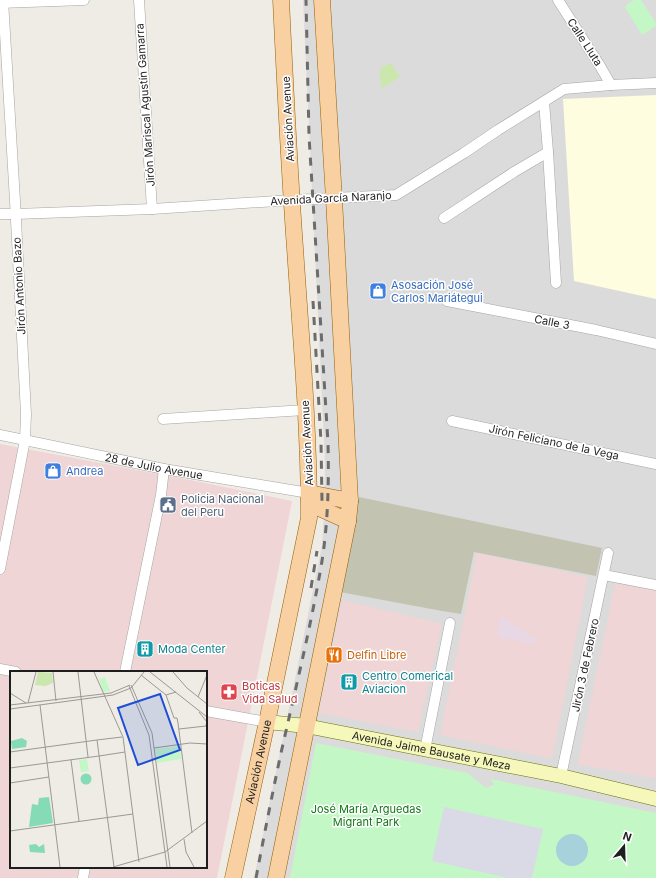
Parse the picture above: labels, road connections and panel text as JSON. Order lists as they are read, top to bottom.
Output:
{
  "streets": {
    "main road": ["Aviación Avenue", "28 de Julio Avenue"],
    "street": [
      "Calle Lluta",
      "Jirón Mariscal Agustín Gamarra",
      "Avenida García Naranjo",
      "Jirón Antonio Bazo",
      "Calle 3",
      "Jirón Feliciano de la Vega",
      "Jirón 3 de Febrero",
      "Avenida Jaime Bausate y Meza"
    ]
  },
  "crossings": [
    ["Calle Lluta", "Avenida García Naranjo"],
    ["Jirón Mariscal Agustín Gamarra", "Avenida García Naranjo"],
    ["Aviación Avenue", "Avenida García Naranjo"],
    ["Aviación Avenue", "28 de Julio Avenue"],
    ["Aviación Avenue", "Avenida Jaime Bausate y Meza"],
    ["Avenida García Naranjo", "Jirón Antonio Bazo"],
    ["Jirón Antonio Bazo", "28 de Julio Avenue"],
    ["Jirón 3 de Febrero", "Avenida Jaime Bausate y Meza"]
  ],
  "parks": ["José María Arguedas Migrant Park"],
  "places": {
    "shop": ["Asosación José Carlos Mariátegui", "Andrea"],
    "public building": ["Policia Nacional del Peru"],
    "building": ["Moda Center", "Centro Comerical Aviacion"],
    "restaurant": ["Delfin Libre"],
    "pharmacy": ["Boticas Vida Salud"]
  },
  "north": "top"
}
